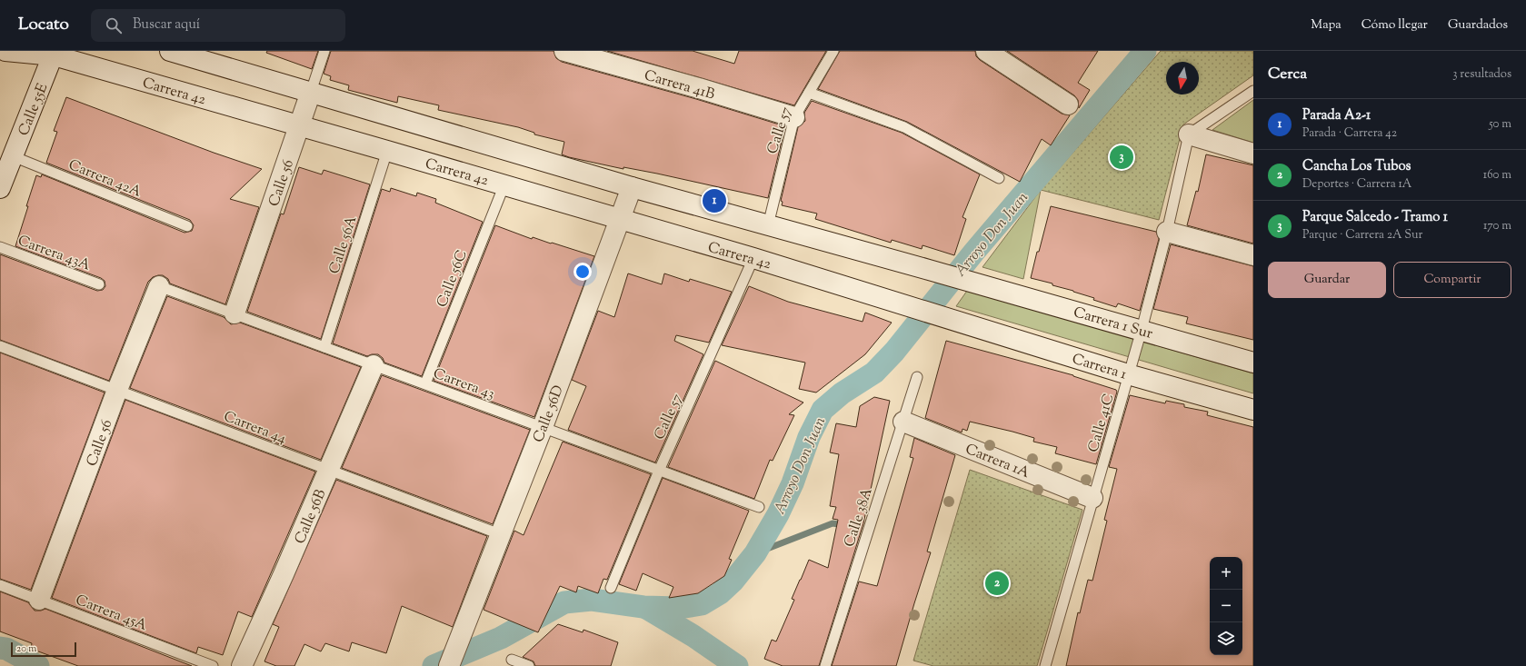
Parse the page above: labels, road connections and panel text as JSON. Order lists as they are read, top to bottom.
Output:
{
  "streets": {
    "street": [
      "Carrera 41B",
      "Carrera 42",
      "Calle 55E",
      "Calle 56",
      "Carrera 1 Sur",
      "Carrera 1",
      "Calle 56D",
      "Carrera 1A",
      "Calle 56B"
    ],
    "lane": [
      "Calle 57",
      "Carrera 42A",
      "Calle 56A",
      "Carrera 43A",
      "Calle 56C",
      "Carrera 43",
      "Calle 41C",
      "Carrera 44",
      "Calle 38A",
      "Carrera 45A"
    ]
  },
  "crossings": [
    ["Carrera 41B", "Calle 57"],
    ["Carrera 42", "Calle 55E"],
    ["Carrera 42", "Calle 57"],
    ["Carrera 42", "Calle 56"],
    ["Carrera 42", "Calle 56A"],
    ["Carrera 42", "Calle 56C"],
    ["Carrera 42", "Carrera 1"],
    ["Carrera 42", "Calle 56D"],
    ["Calle 55E", "Carrera 42A"],
    ["Calle 57", "Carrera 1 Sur"],
    ["Calle 57", "Carrera 43"],
    ["Calle 56", "Carrera 43"],
    ["Calle 56", "Carrera 44"],
    ["Calle 56", "Carrera 45A"],
    ["Calle 56A", "Carrera 43"],
    ["Calle 56C", "Carrera 43"],
    ["Carrera 1 Sur", "Calle 41C"],
    ["Carrera 1", "Calle 41C"],
    ["Carrera 43", "Calle 56D"],
    ["Carrera 43", "Calle 56B"],
    ["Calle 56D", "Carrera 44"],
    ["Calle 41C", "Carrera 1A"],
    ["Carrera 44", "Calle 56B"],
    ["Carrera 1A", "Calle 38A"]
  ],
  "water": ["Arroyo Don Juan"],
  "scale_bar": "20 m",
  "north": "bottom",
  "page": {
    "header": "Locato",
    "search": "Buscar aquí",
    "nav": ["Mapa", "Cómo llegar", "Guardados"],
    "heading": ["Cerca", "3 resultados"],
    "list": [
      {
        "mark": "1",
        "name": "Parada A2-1",
        "note": "Parada · Carrera 42",
        "value": "50 m"
      },
      {
        "mark": "2",
        "name": "Cancha Los Tubos",
        "note": "Deportes · Carrera 1A",
        "value": "160 m"
      },
      {
        "mark": "3",
        "name": "Parque Salcedo - Tramo 1",
        "note": "Parque · Carrera 2A Sur",
        "value": "170 m"
      }
    ],
    "pins": ["3", "1", "2"],
    "buttons": ["Guardar", "Compartir"],
    "map_buttons": ["+", "−"],
    "scale": "20 m"
  }
}
